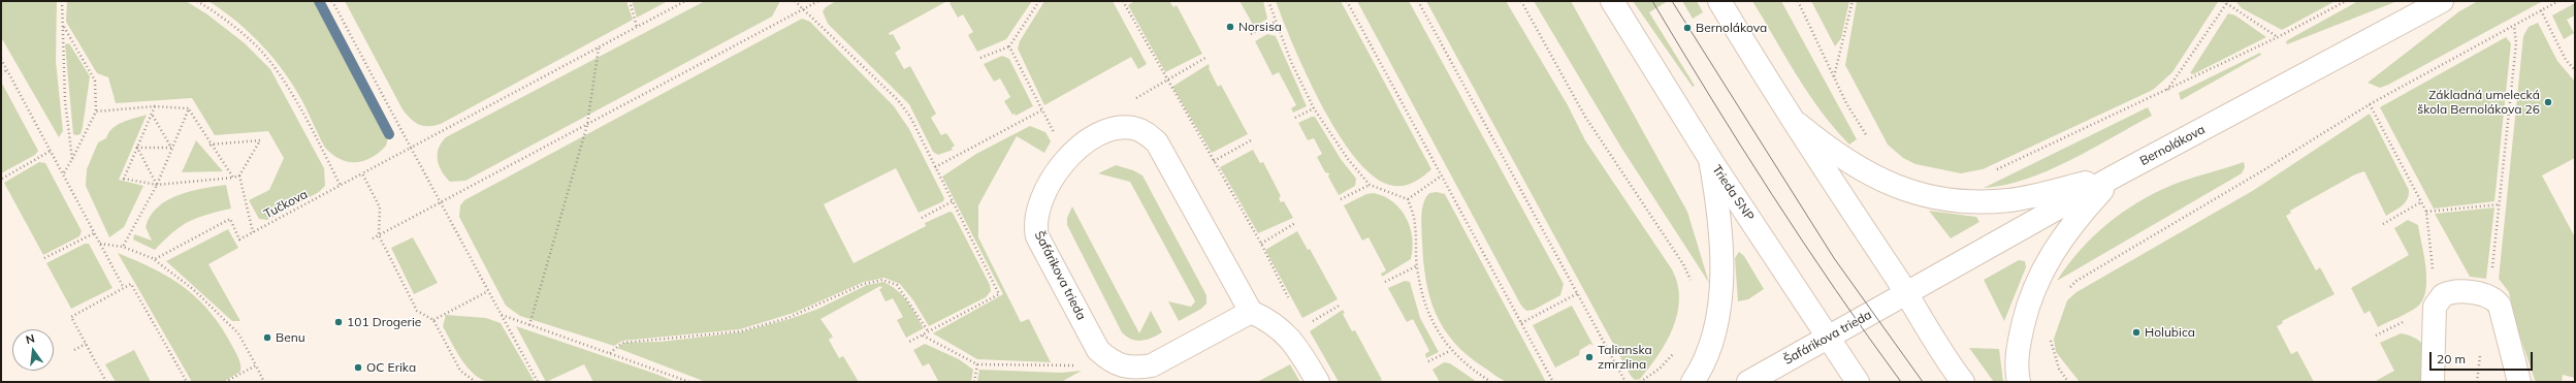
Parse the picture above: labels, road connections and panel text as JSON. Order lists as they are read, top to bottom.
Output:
{
  "streets": {
    "street": ["Bernolákova", "Trieda SNP", "Šafárikova trieda"],
    "path": ["Tučkova"]
  },
  "crossings": [
    ["Bernolákova", "Šafárikova trieda"],
    ["Trieda SNP", "Šafárikova trieda"]
  ],
  "places": [
    "Norsisa",
    "Bernolákova",
    "Základná umelecká škola Bernolákova 26",
    "101 Drogerie",
    "Holubica",
    "Benu",
    "Talianska zmrzlina",
    "OC Erika"
  ],
  "scale_bar": "20 m",
  "north": "top"
}
